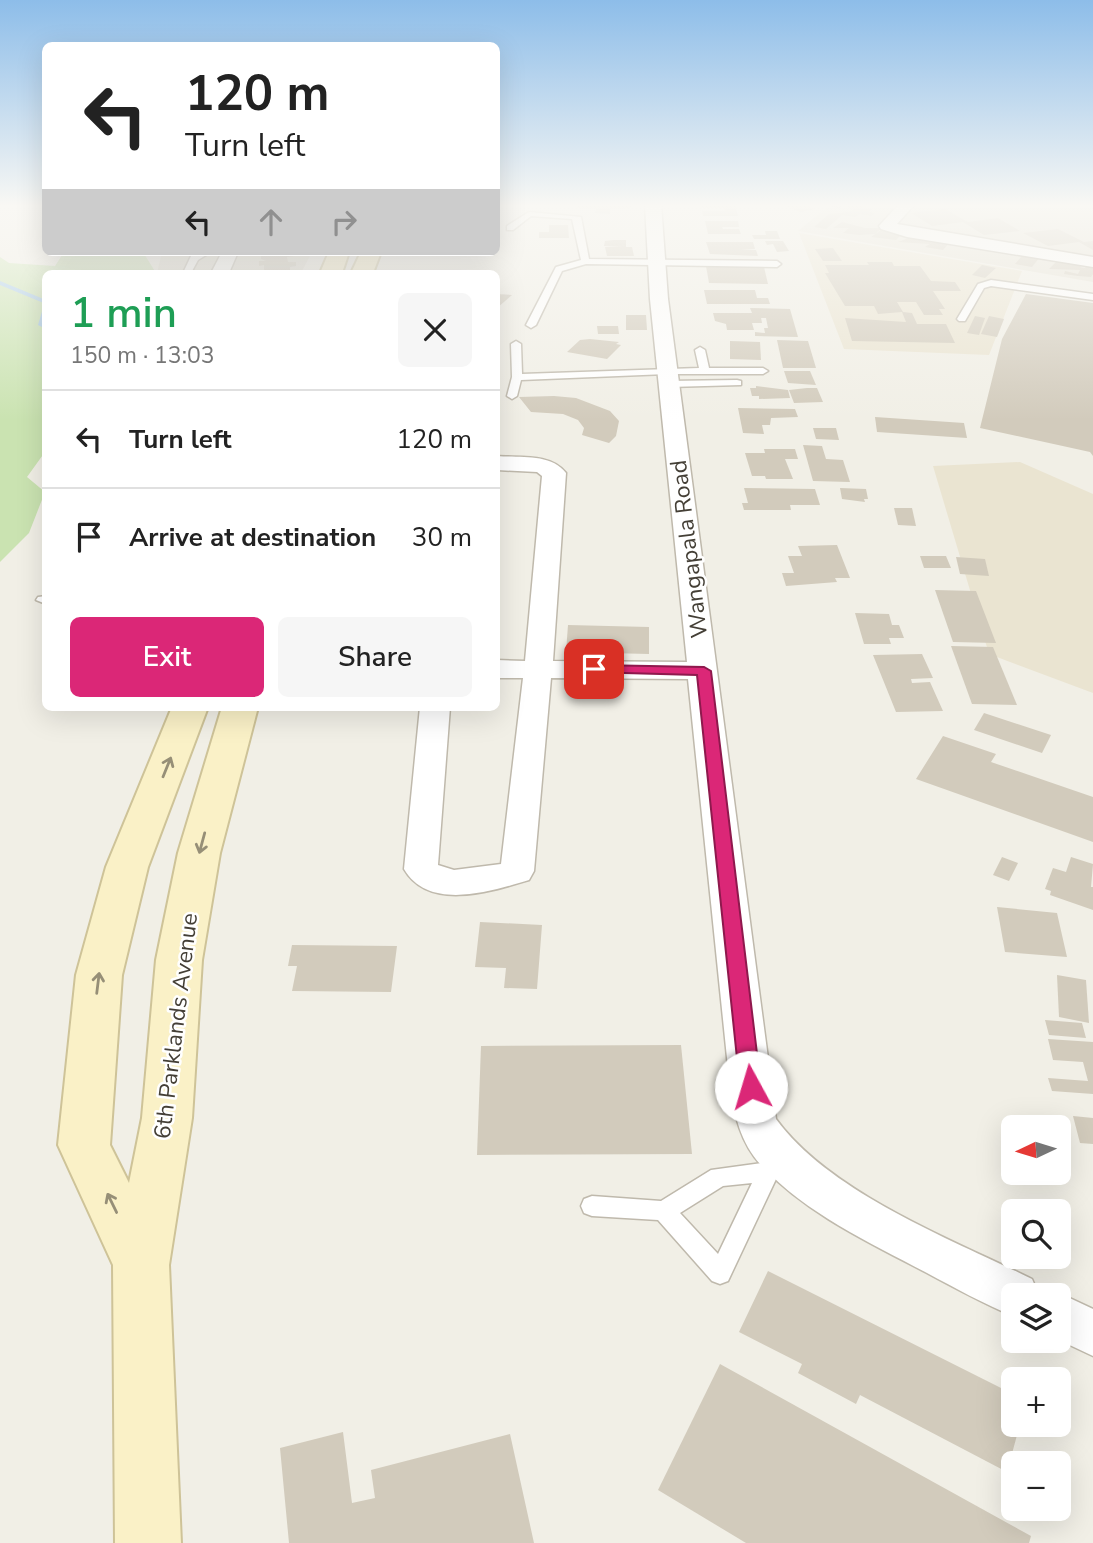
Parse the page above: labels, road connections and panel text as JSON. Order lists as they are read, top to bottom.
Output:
{
  "streets": {
    "street": ["Wangapala Road", "6th Parklands Avenue"]
  },
  "north": "left",
  "page": {
    "turn": ["120 m", "Turn left"],
    "heading": ["1 min", "150 m · 13:03"],
    "list": [
      {
        "name": "Turn left",
        "value": "120 m"
      },
      {
        "name": "Arrive at destination",
        "value": "30 m"
      }
    ],
    "buttons": ["Exit", "Share"],
    "map_buttons": ["+", "−"]
  }
}
